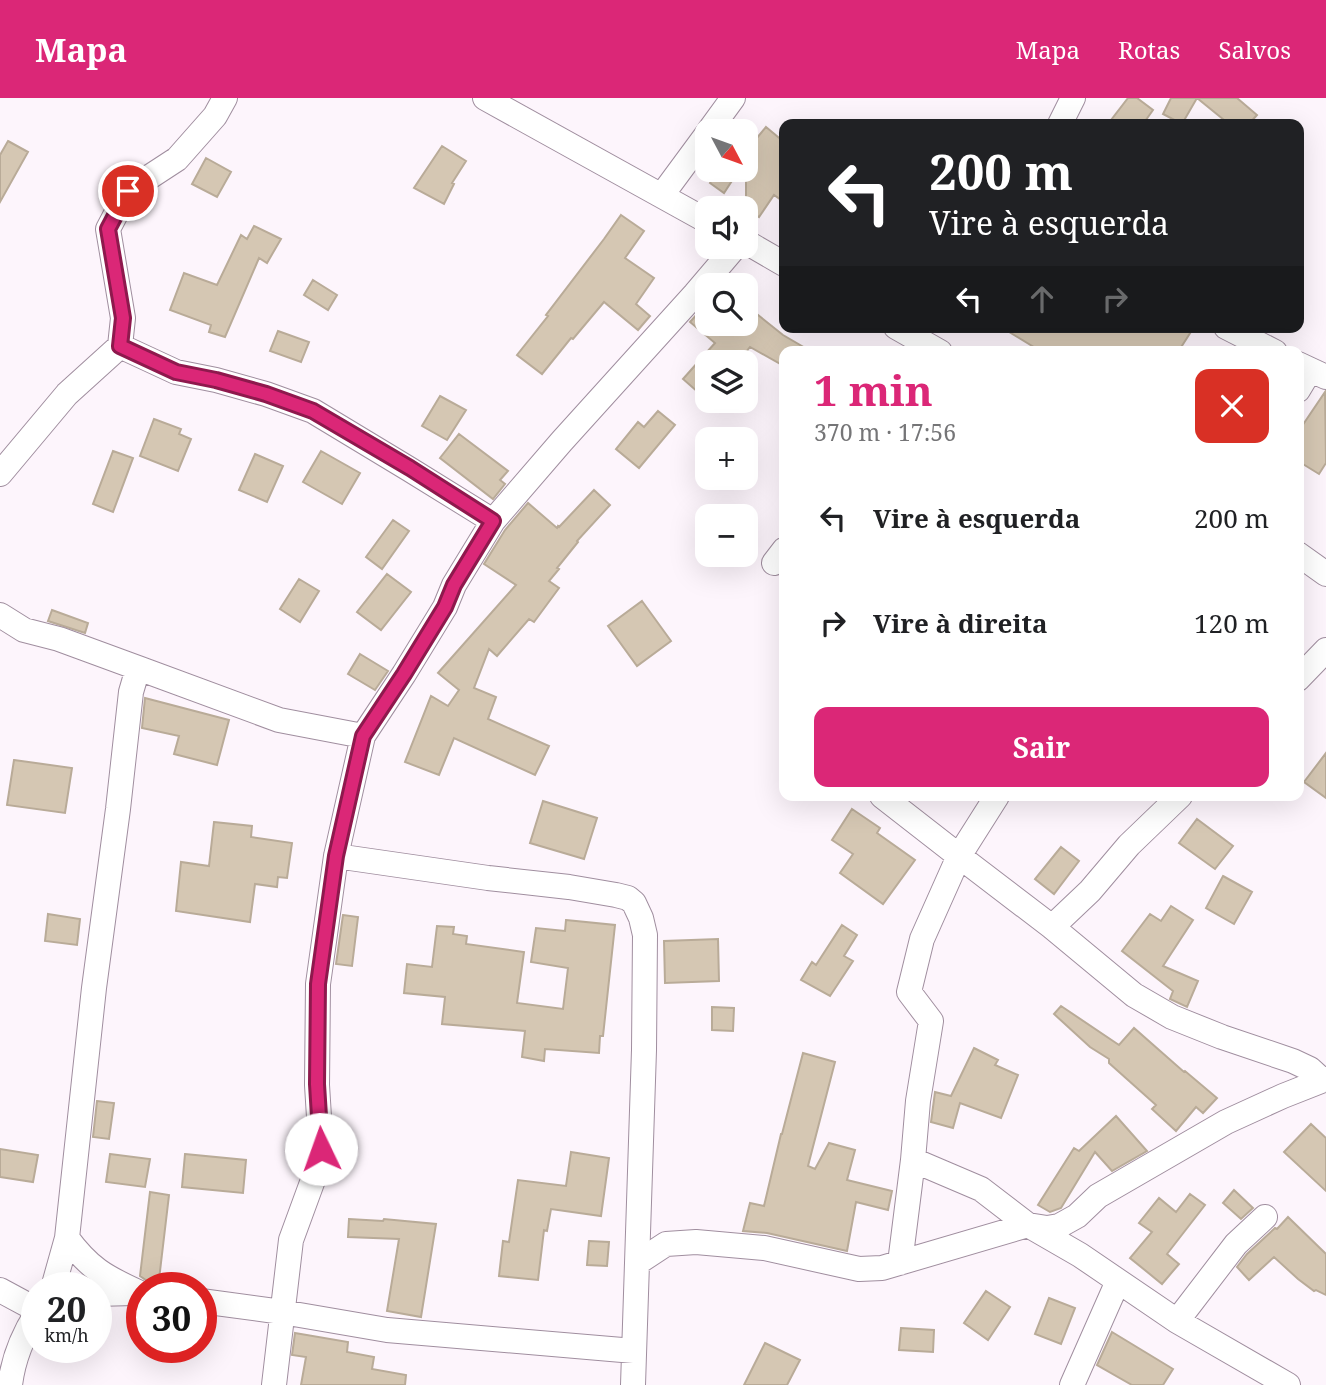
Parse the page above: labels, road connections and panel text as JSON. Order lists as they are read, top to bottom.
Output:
{
  "north": "bottom right",
  "page": {
    "header": "Mapa",
    "nav": ["Mapa", "Rotas", "Salvos"],
    "map_buttons": ["+", "−"],
    "turn": ["200 m", "Vire à esquerda"],
    "heading": ["1 min", "370 m · 17:56"],
    "list": [
      {
        "name": "Vire à esquerda",
        "value": "200 m"
      },
      {
        "name": "Vire à direita",
        "value": "120 m"
      }
    ],
    "buttons": "Sair",
    "speed": "20 km/h",
    "limit": "30"
  }
}
